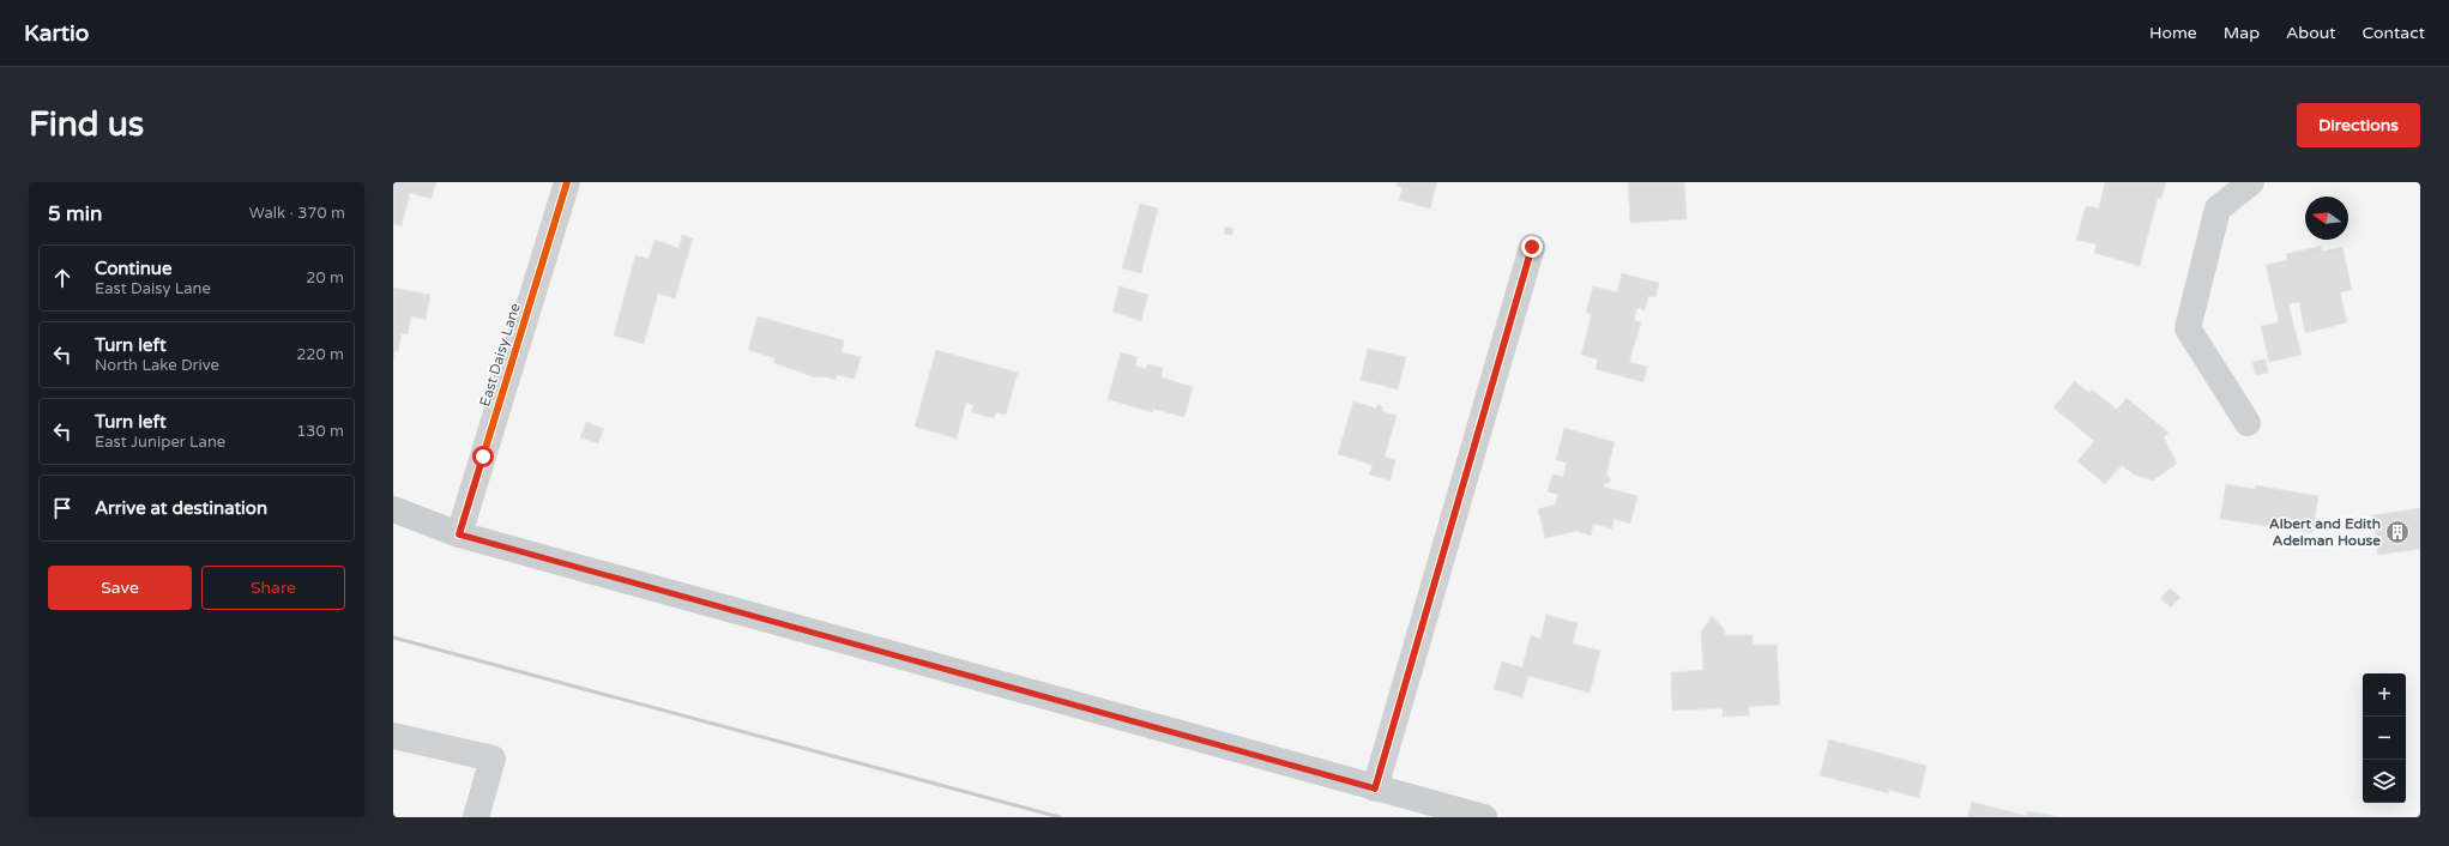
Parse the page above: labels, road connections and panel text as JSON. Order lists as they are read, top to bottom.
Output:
{
  "streets": {
    "street": ["East Daisy Lane"]
  },
  "places": {
    "building": ["Albert and Edith Adelman House"]
  },
  "north": "left",
  "page": {
    "header": "Kartio",
    "nav": [
      "Home",
      "Map",
      "About",
      "Contact"
    ],
    "buttons": [
      "Directions",
      ["Save", "Share"]
    ],
    "title": "Find us",
    "heading": ["5 min", "Walk · 370 m"],
    "list": [
      ["Continue", "East Daisy Lane", "20 m"],
      ["Turn left", "North Lake Drive", "220 m"],
      ["Turn left", "East Juniper Lane", "130 m"],
      "Arrive at destination"
    ],
    "map_buttons": ["+", "−"]
  }
}
